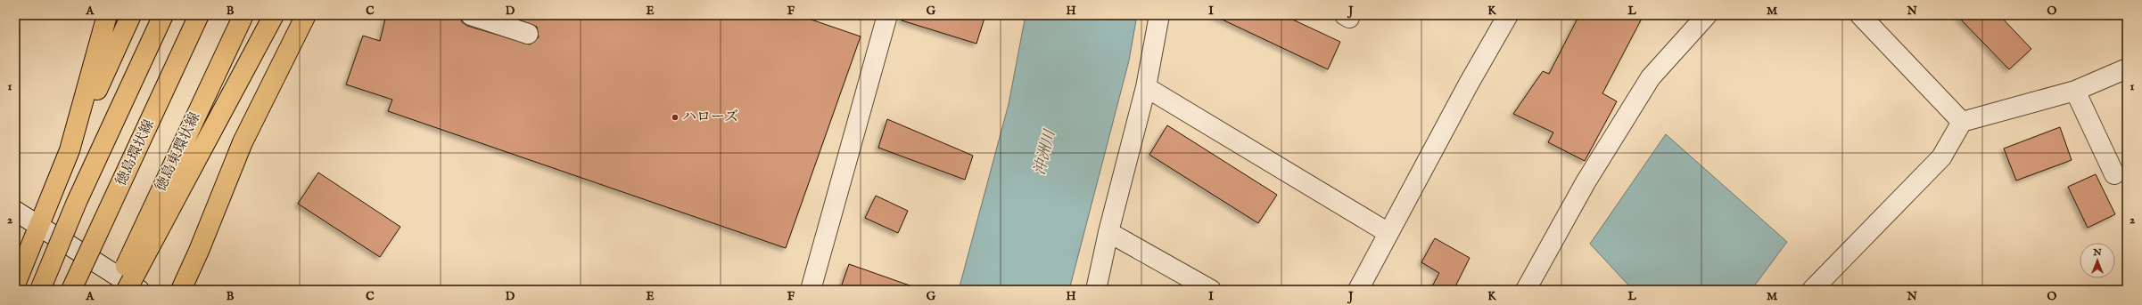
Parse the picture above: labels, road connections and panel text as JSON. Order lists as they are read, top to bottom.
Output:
{
  "streets": {
    "main road": ["徳島東環状線", "徳島環状線"]
  },
  "water": ["沖洲川"],
  "places": ["ハローズ"],
  "north": "top",
  "grid": {
    "columns": [
      "A",
      "B",
      "C",
      "D",
      "E",
      "F",
      "G",
      "H",
      "I",
      "J",
      "K",
      "L",
      "M",
      "N",
      "O"
    ],
    "rows": ["1", "2"]
  }
}
